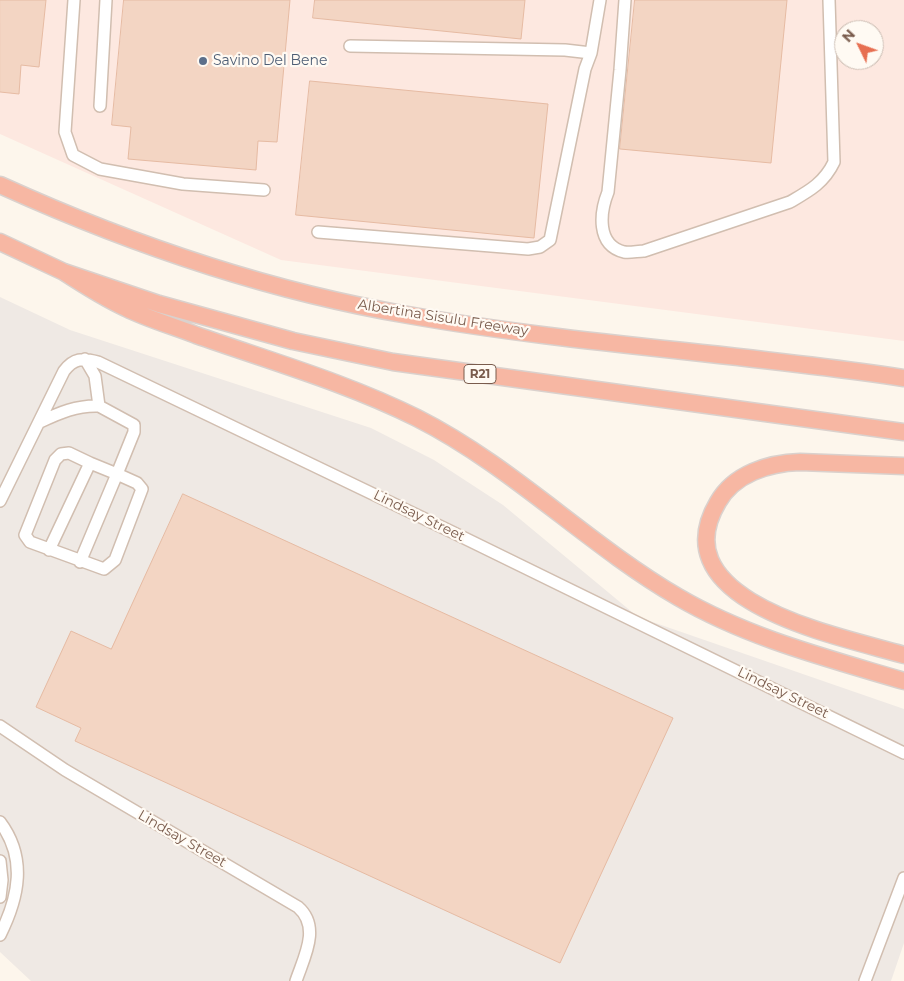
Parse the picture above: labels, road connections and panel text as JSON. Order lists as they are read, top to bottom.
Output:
{
  "streets": {
    "highway": ["Albertina Sisulu Freeway", "R21"],
    "lane": ["Lindsay Street"]
  },
  "places": ["Savino Del Bene"],
  "north": "top left"
}
